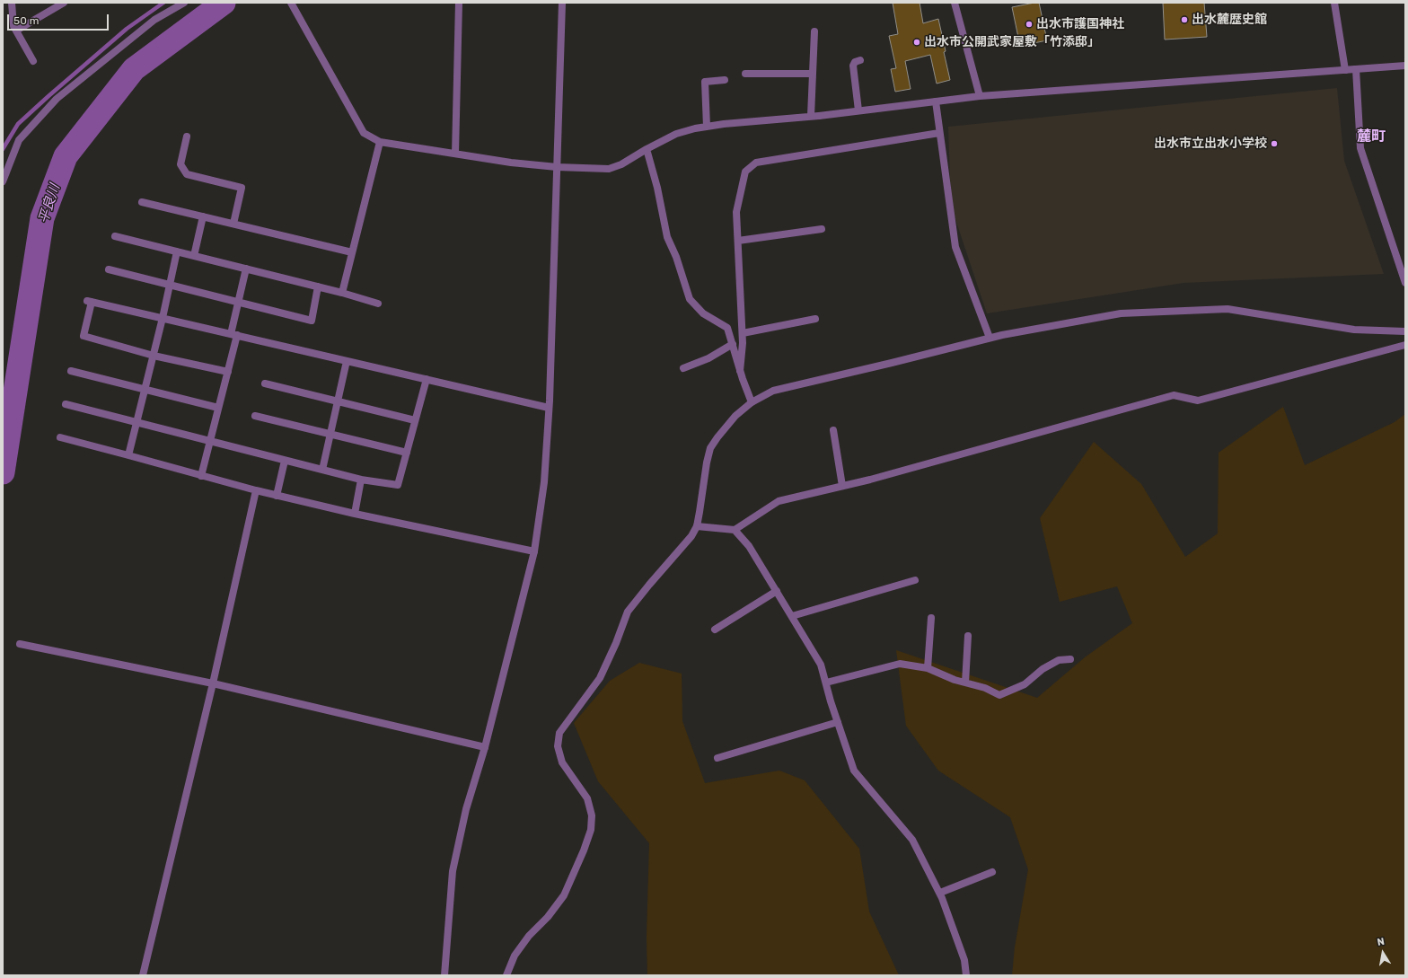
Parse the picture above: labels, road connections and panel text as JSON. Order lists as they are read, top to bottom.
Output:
{
  "districts": ["麓町"],
  "water": ["平良川"],
  "places": [
    "出水麓歴史館",
    "出水市護国神社",
    "出水市公開武家屋敷「竹添邸」",
    "出水市立出水小学校"
  ],
  "scale_bar": "50 m",
  "north": "top"
}
